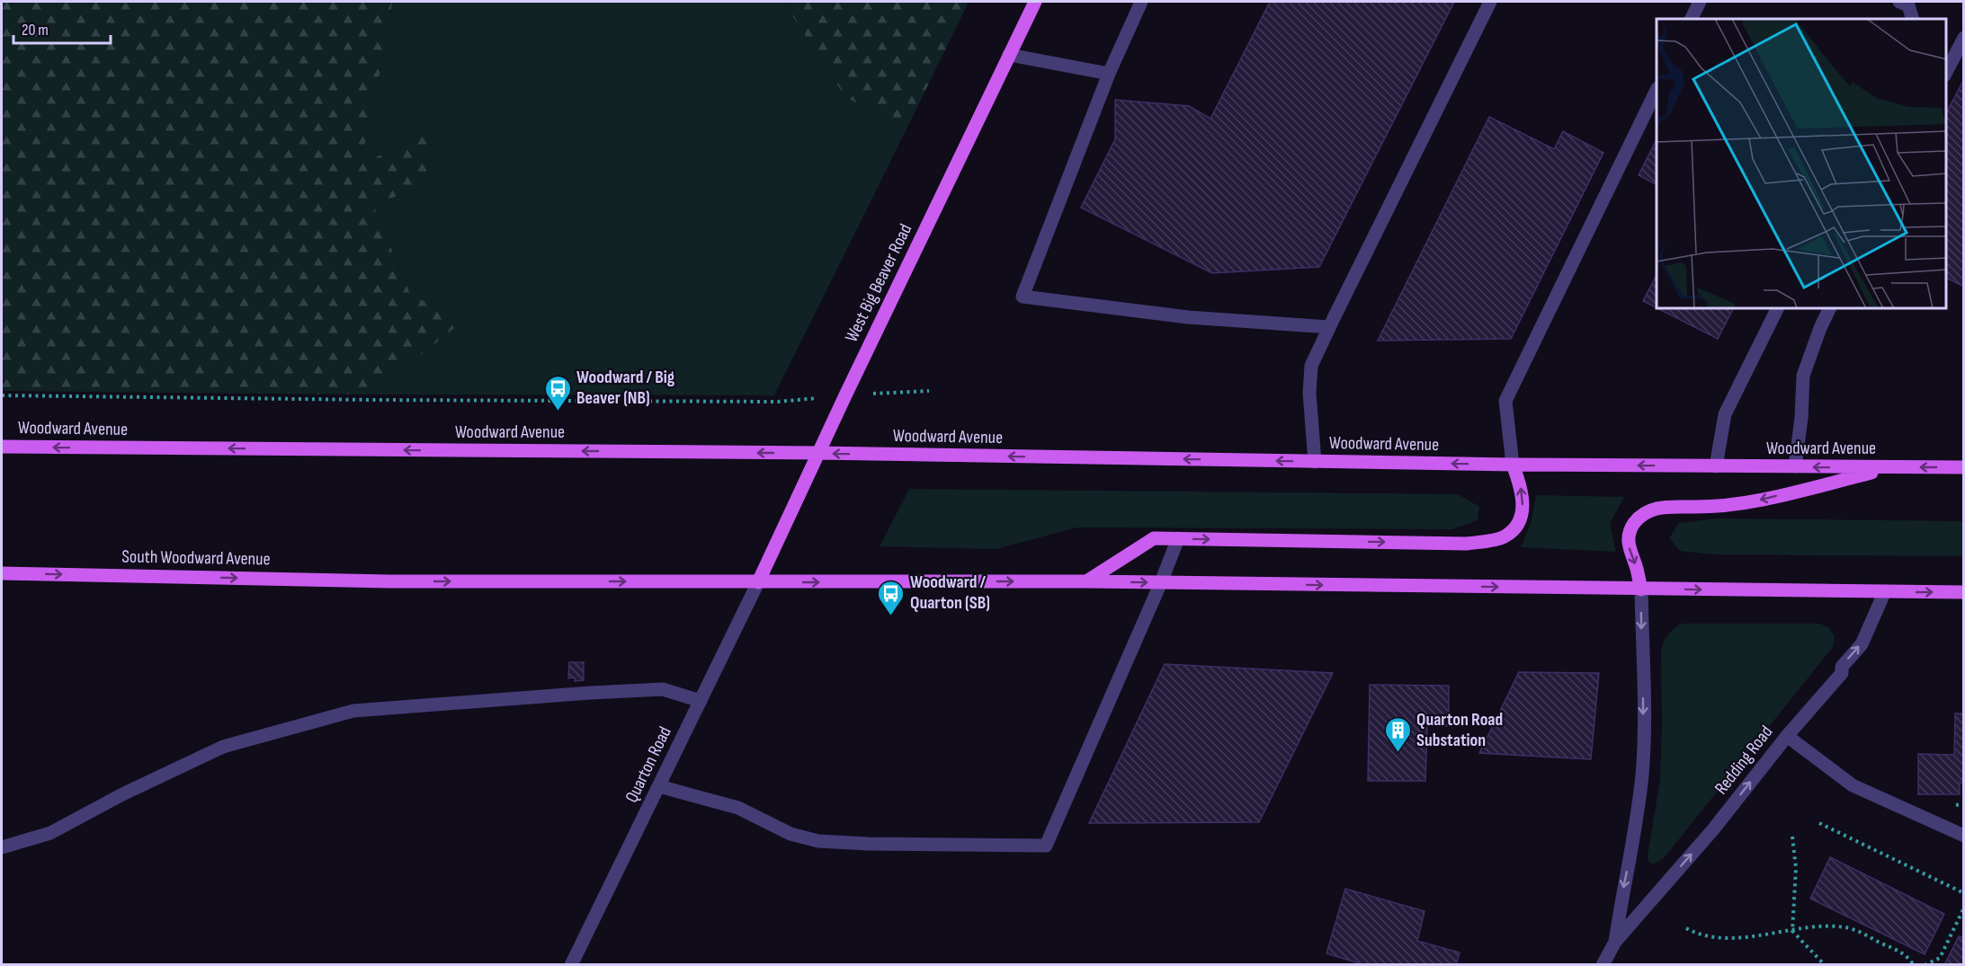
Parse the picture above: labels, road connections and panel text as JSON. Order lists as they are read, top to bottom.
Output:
{
  "streets": {
    "main road": ["West Big Beaver Road", "Woodward Avenue", "South Woodward Avenue"],
    "street": ["Redding Road", "Quarton Road"]
  },
  "crossings": [
    ["West Big Beaver Road", "Woodward Avenue"],
    ["West Big Beaver Road", "South Woodward Avenue"],
    ["West Big Beaver Road", "Quarton Road"],
    ["South Woodward Avenue", "Quarton Road"]
  ],
  "one_way": ["Woodward Avenue", "South Woodward Avenue"],
  "places": {
    "bus stop": ["Woodward / Big Beaver (NB)", "Woodward / Quarton (SB)"],
    "building": ["Quarton Road Substation"]
  },
  "scale_bar": "20 m"
}
